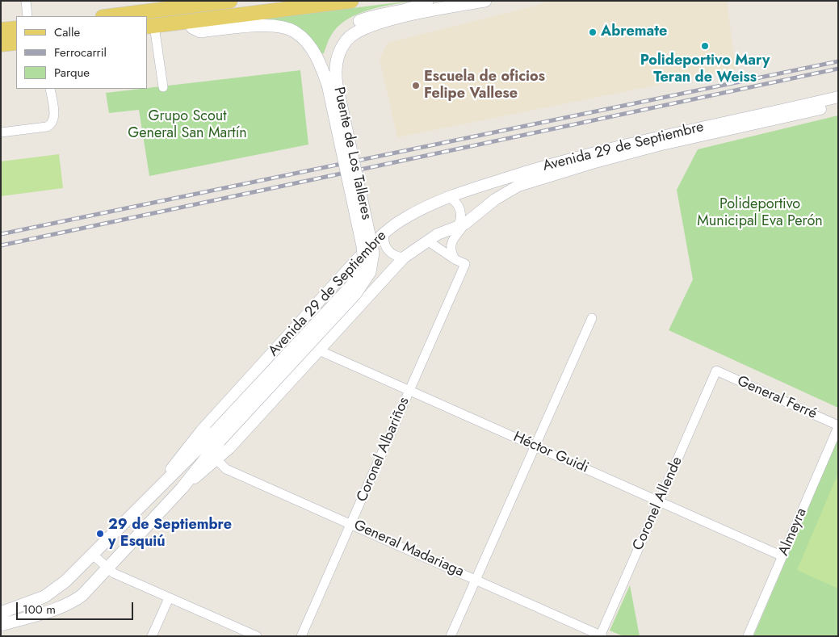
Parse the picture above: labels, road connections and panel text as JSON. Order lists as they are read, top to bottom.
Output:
{
  "streets": {
    "main road": ["Avenida 29 de Septiembre", "Puente de Los Talleres"],
    "street": [
      "General Ferré",
      "Coronel Albariños",
      "Héctor Guidi",
      "Coronel Allende",
      "Almeyra",
      "General Madariaga"
    ]
  },
  "crossings": [
    ["Avenida 29 de Septiembre", "Puente de Los Talleres"],
    ["Avenida 29 de Septiembre", "Héctor Guidi"],
    ["Avenida 29 de Septiembre", "General Madariaga"],
    ["General Ferré", "Coronel Allende"],
    ["General Ferré", "Almeyra"],
    ["Coronel Albariños", "Héctor Guidi"],
    ["Coronel Albariños", "General Madariaga"],
    ["Héctor Guidi", "Coronel Allende"],
    ["Héctor Guidi", "Almeyra"],
    ["Coronel Allende", "General Madariaga"]
  ],
  "parks": ["Grupo Scout General San Martín", "Polideportivo Municipal Eva Perón"],
  "places": [
    "Abremate",
    "Polideportivo Mary Teran de Weiss",
    "Escuela de oficios Felipe Vallese",
    "29 de Septiembre y Esquiú"
  ],
  "legend": ["Calle", "Ferrocarril", "Parque"],
  "scale_bar": "100 m"
}
